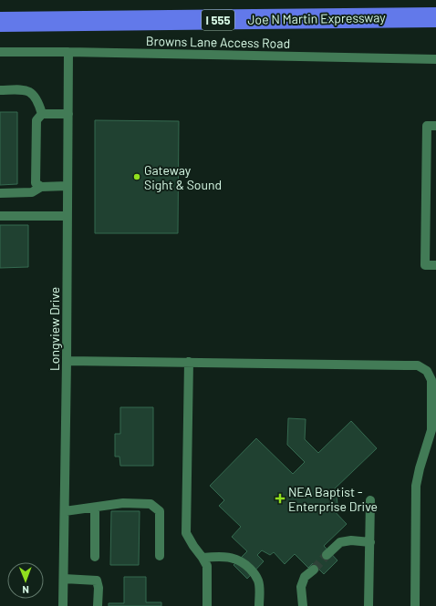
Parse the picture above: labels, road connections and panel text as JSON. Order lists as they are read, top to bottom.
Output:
{
  "streets": {
    "highway": ["Joe N Martin Expressway", "I 555"],
    "street": ["Browns Lane Access Road", "Longview Drive"]
  },
  "crossings": [
    ["Browns Lane Access Road", "Longview Drive"]
  ],
  "places": {
    "other": ["Gateway Sight & Sound"],
    "health": ["NEA Baptist - Enterprise Drive"]
  },
  "north": "bottom"
}
